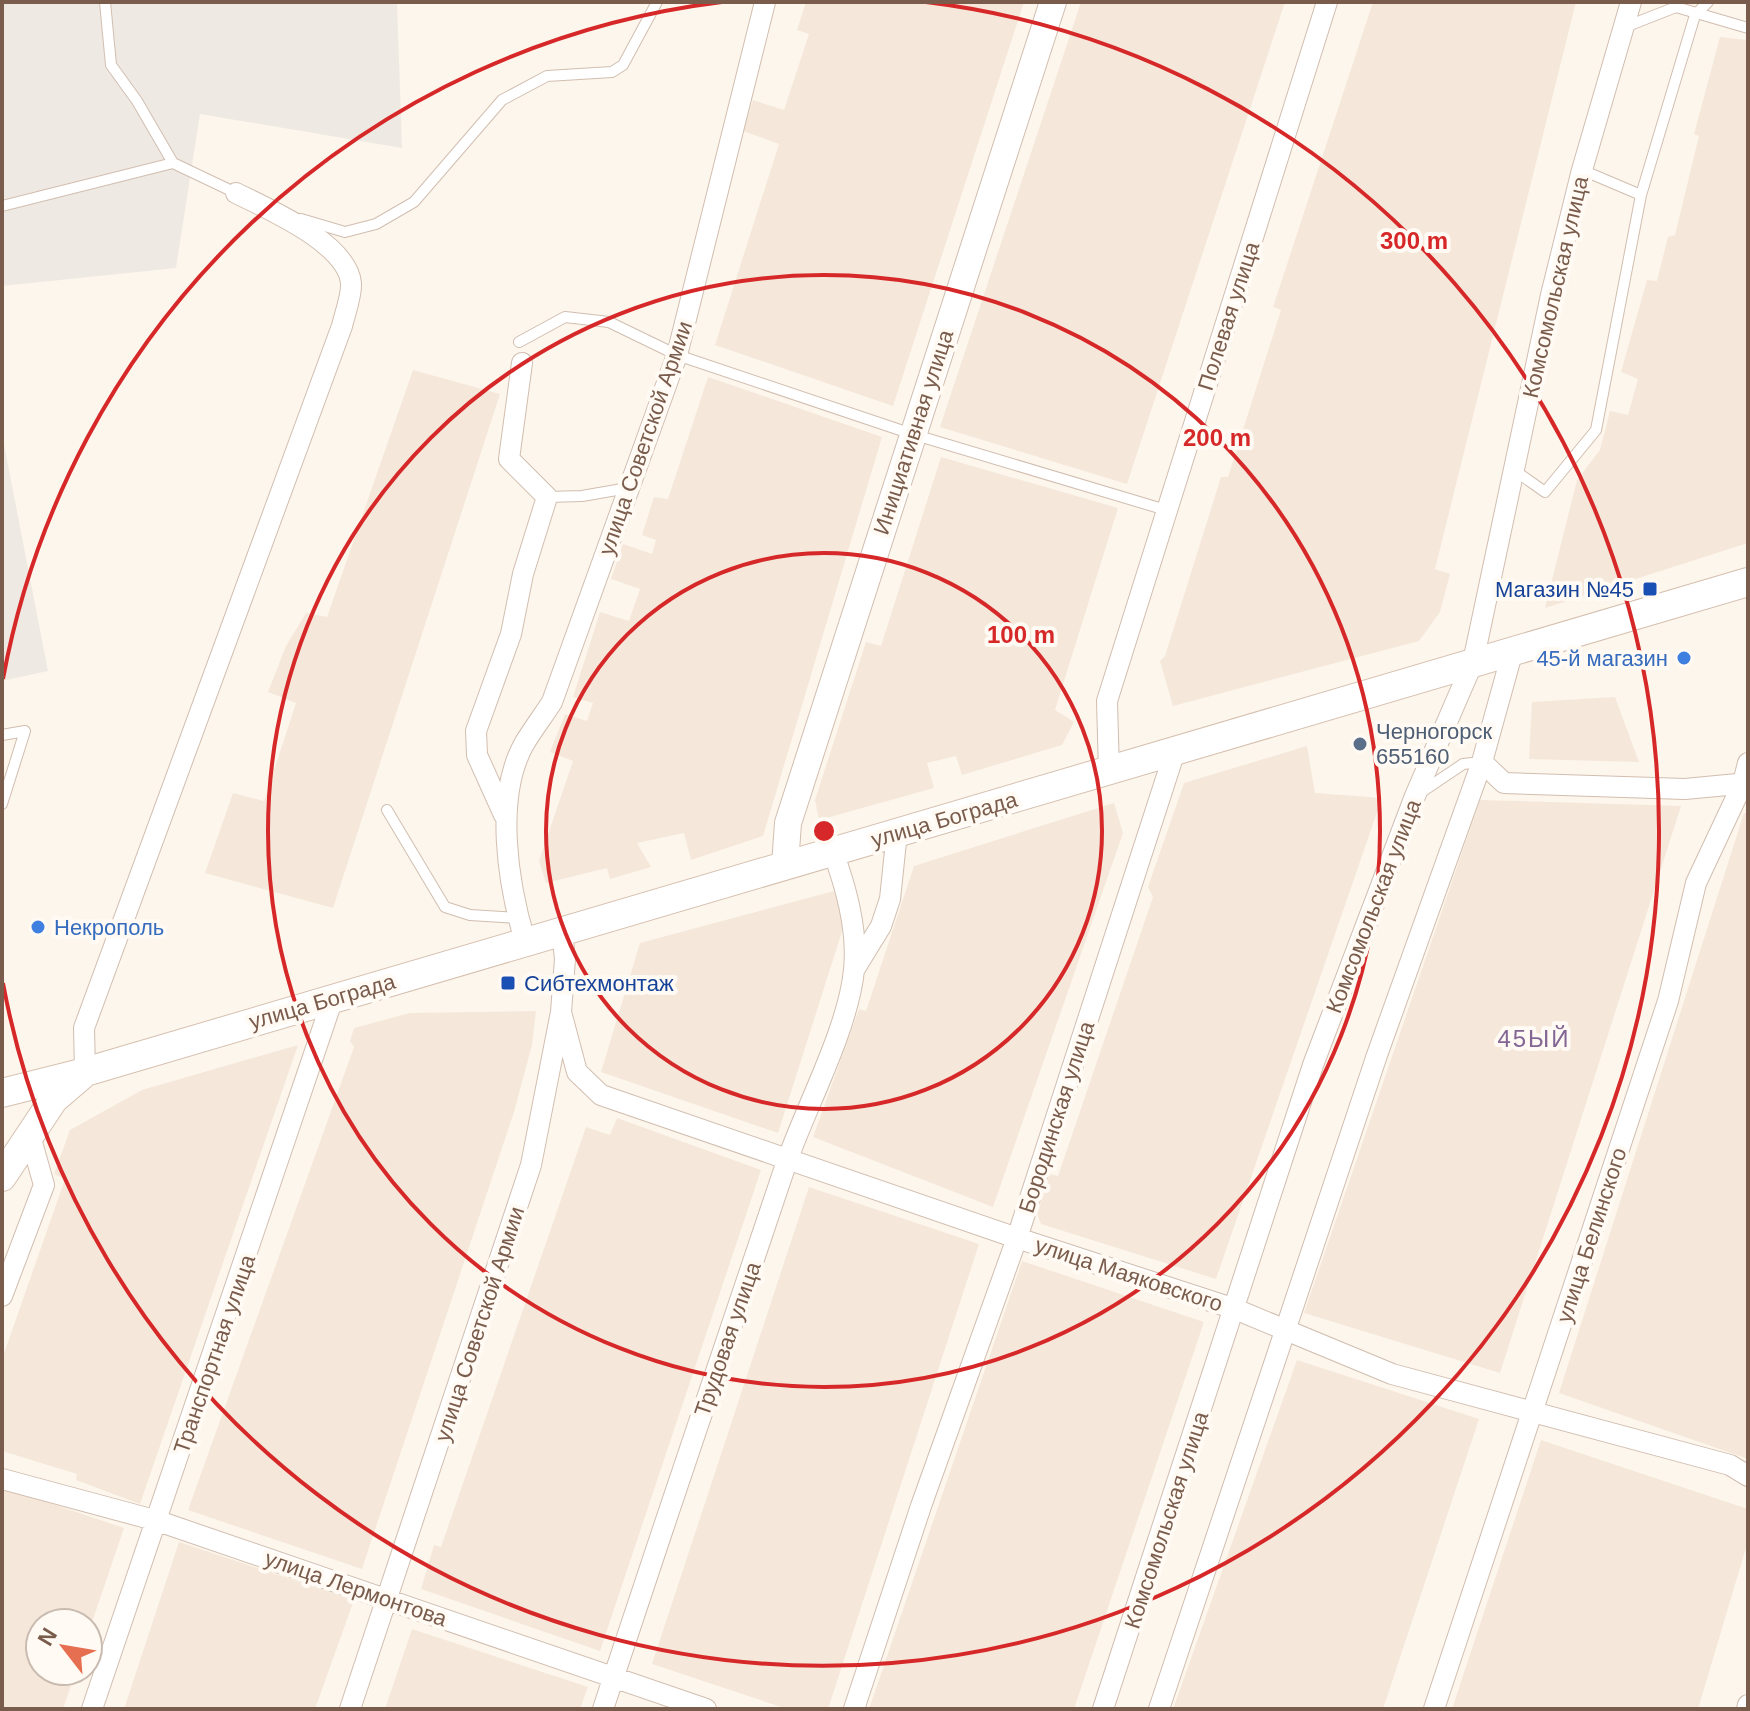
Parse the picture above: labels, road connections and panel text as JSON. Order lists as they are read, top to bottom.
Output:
{
  "streets": {
    "main road": ["улица Бограда"],
    "street": [
      "Комсомольская улица",
      "Полевая улица",
      "Инициативная улица",
      "улица Советской Армии",
      "Бородинская улица",
      "улица Белинского",
      "улица Маяковского",
      "Трудовая улица",
      "Транспортная улица",
      "улица Лермонтова"
    ]
  },
  "crossings": [
    ["Комсомольская улица", "улица Бограда"],
    ["Комсомольская улица", "улица Маяковского"],
    ["Полевая улица", "улица Бограда"],
    ["Инициативная улица", "улица Бограда"],
    ["улица Советской Армии", "улица Бограда"],
    ["улица Советской Армии", "улица Маяковского"],
    ["улица Советской Армии", "улица Лермонтова"],
    ["улица Бограда", "Бородинская улица"],
    ["улица Бограда", "Трудовая улица"],
    ["улица Бограда", "Транспортная улица"],
    ["Бородинская улица", "улица Маяковского"],
    ["улица Белинского", "улица Маяковского"],
    ["улица Маяковского", "Трудовая улица"],
    ["Трудовая улица", "улица Лермонтова"],
    ["Транспортная улица", "улица Лермонтова"]
  ],
  "districts": ["45ЫЙ"],
  "places": {
    "transit": ["Магазин №45", "Сибтехмонтаж"],
    "other": ["45-й магазин", "Черногорск 655160", "Некрополь"]
  },
  "north": "top left",
  "rings": ["300 m", "200 m", "100 m"]
}
